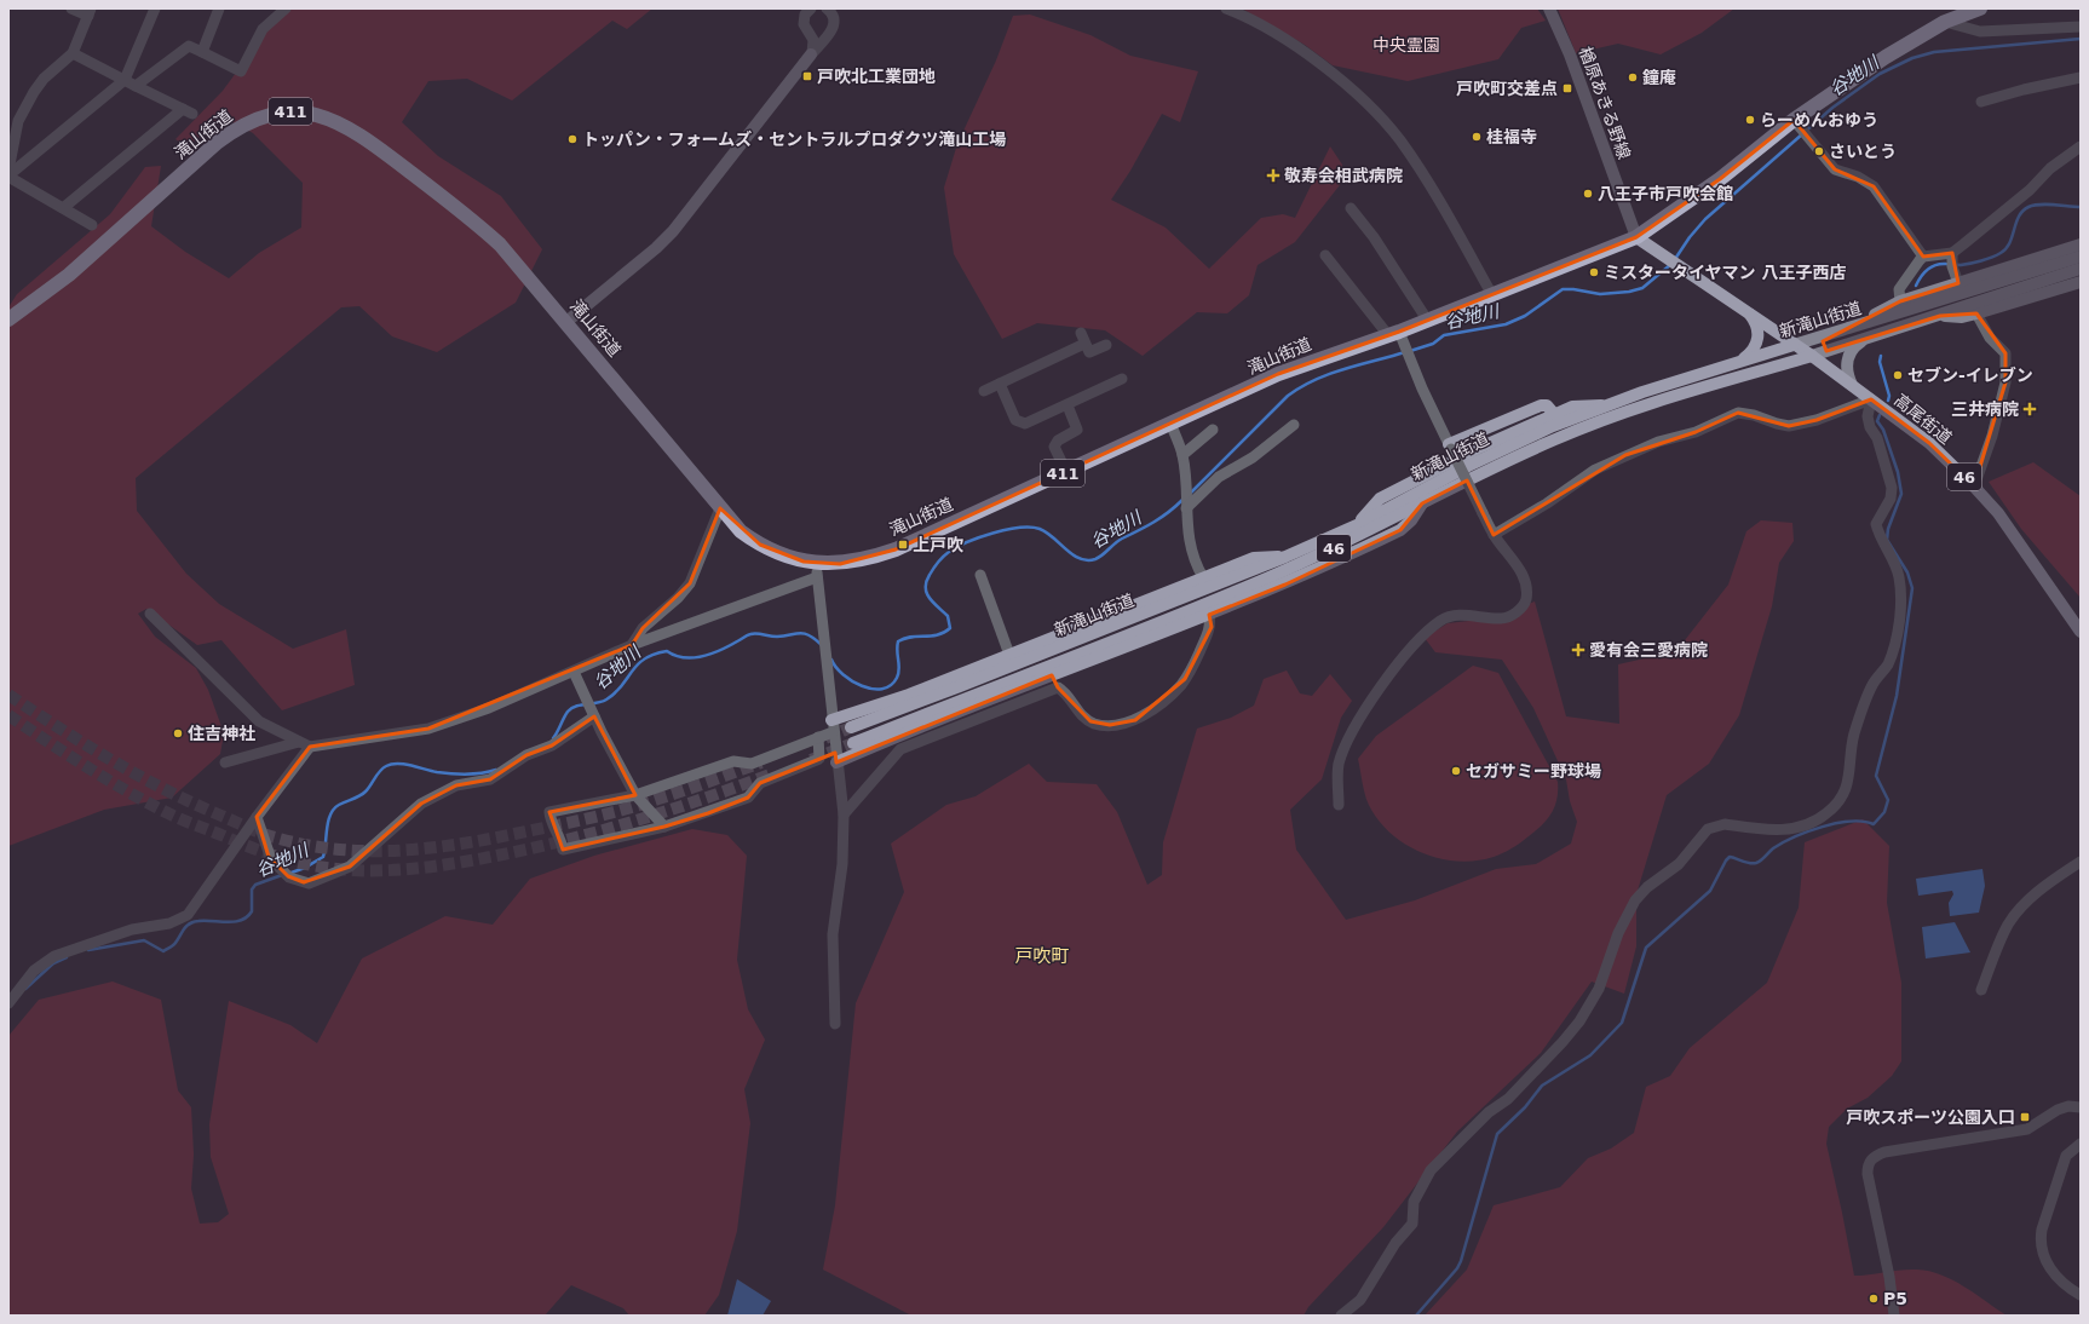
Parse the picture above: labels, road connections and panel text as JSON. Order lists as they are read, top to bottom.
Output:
{
  "streets": {
    "highway": ["411", "滝山街道"],
    "main road": [
      "楢原あきる野線",
      "新滝山街道",
      "高尾街道",
      "46"
    ]
  },
  "crossings": [
    ["楢原あきる野線", "滝山街道"],
    ["楢原あきる野線", "46"],
    ["滝山街道", "46"],
    ["新滝山街道", "高尾街道"],
    ["新滝山街道", "46"],
    ["高尾街道", "46"]
  ],
  "districts": ["戸吹町"],
  "water": ["谷地川"],
  "parks": ["中央霊園"],
  "places": {
    "transit": [
      "戸吹北工業団地",
      "戸吹町交差点",
      "上戸吹",
      "戸吹スポーツ公園入口"
    ],
    "other": [
      "鐘庵",
      "らーめんおゆう",
      "桂福寺",
      "トッパン・フォームズ・セントラルプロダクツ滝山工場",
      "さいとう",
      "八王子市戸吹会館",
      "ミスタータイヤマン 八王子西店",
      "セブン-イレブン",
      "住吉神社",
      "セガサミー野球場",
      "P5"
    ],
    "health": ["敬寿会相武病院", "三井病院", "愛有会三愛病院"]
  }
}
